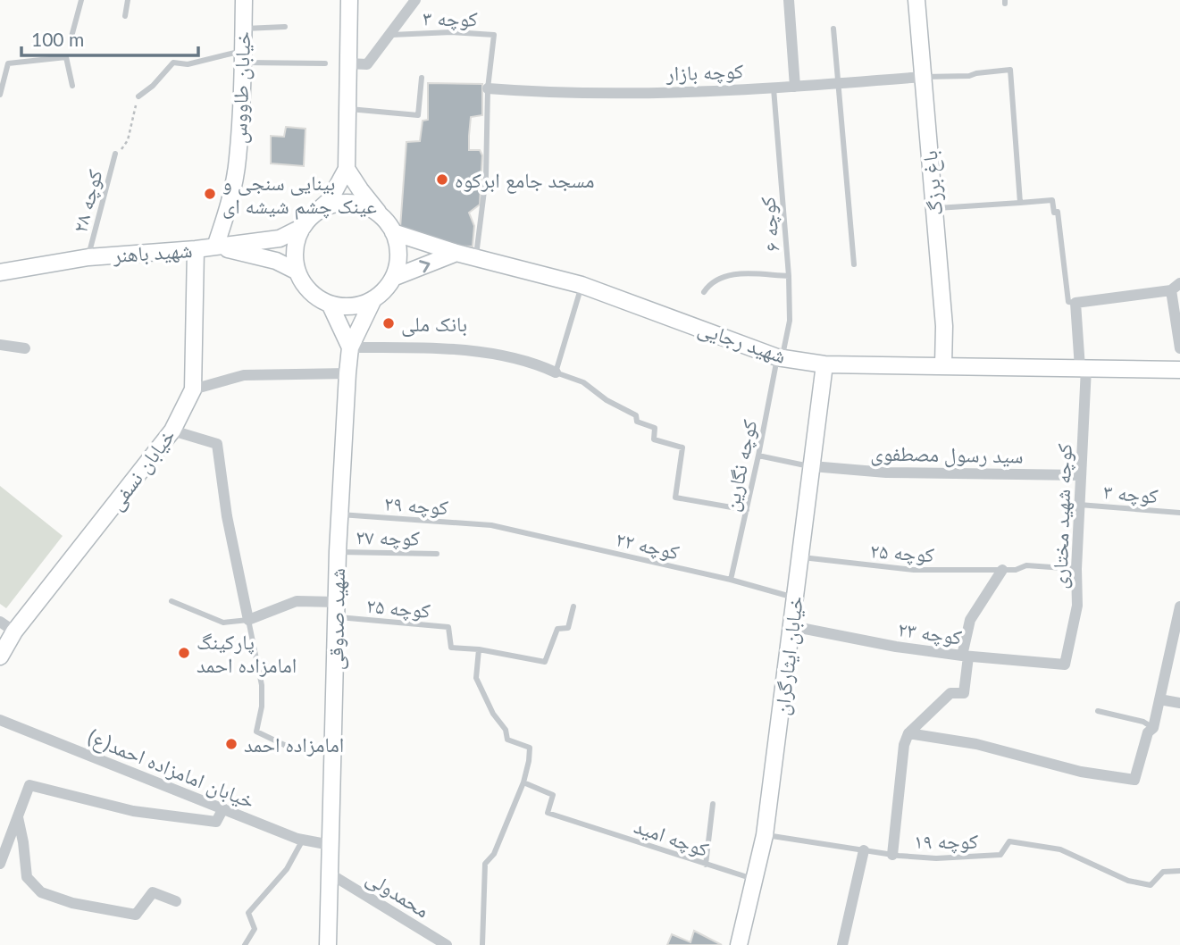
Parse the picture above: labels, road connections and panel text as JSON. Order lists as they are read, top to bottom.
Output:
{
  "streets": {
    "street": [
      "کوچه بازار",
      "خیابان طاووس",
      "باغ برزگ",
      "شهید باهنر",
      "شهید رجایی",
      "سید رسول مصطفوی",
      "خیابان نسفی",
      "کوچه شهید مختاری",
      "شهید صدوقی",
      "کوچه ۲۳",
      "خیابان ایثارگران",
      "خیابان امامزاده احمد(ع)",
      "محمدولی"
    ],
    "lane": [
      "کوچه ۳",
      "کوچه ۲۸",
      "کوچه ۶",
      "کوچه نگارین",
      "کوچه ۲۹",
      "کوچه ۲۷",
      "کوچه ۲۲",
      "کوچه ۲۵",
      "کوچه امید",
      "کوچه ۱۹"
    ]
  },
  "crossings": [
    ["کوچه ۳", "کوچه بازار"],
    ["کوچه ۳", "کوچه شهید مختاری"],
    ["کوچه بازار", "باغ برزگ"],
    ["کوچه بازار", "کوچه ۶"],
    ["خیابان طاووس", "شهید باهنر"],
    ["باغ برزگ", "شهید رجایی"],
    ["کوچه ۲۸", "شهید باهنر"],
    ["کوچه ۶", "شهید رجایی"],
    ["کوچه ۶", "کوچه نگارین"],
    ["شهید باهنر", "شهید رجایی"],
    ["شهید باهنر", "خیابان نسفی"],
    ["شهید باهنر", "شهید صدوقی"],
    ["شهید رجایی", "کوچه نگارین"],
    ["شهید رجایی", "کوچه شهید مختاری"],
    ["شهید رجایی", "شهید صدوقی"],
    ["شهید رجایی", "خیابان ایثارگران"],
    ["سید رسول مصطفوی", "کوچه شهید مختاری"],
    ["سید رسول مصطفوی", "خیابان ایثارگران"],
    ["کوچه نگارین", "کوچه ۲۲"],
    ["کوچه ۲۹", "کوچه ۲۲"],
    ["کوچه ۲۹", "شهید صدوقی"],
    ["کوچه شهید مختاری", "کوچه ۲۵"],
    ["کوچه شهید مختاری", "کوچه ۲۳"],
    ["کوچه ۲۷", "شهید صدوقی"],
    ["کوچه ۲۲", "خیابان ایثارگران"],
    ["کوچه ۲۵", "شهید صدوقی"],
    ["کوچه ۲۵", "خیابان ایثارگران"],
    ["شهید صدوقی", "خیابان امامزاده احمد(ع)"],
    ["شهید صدوقی", "محمدولی"],
    ["کوچه ۲۳", "خیابان ایثارگران"],
    ["خیابان ایثارگران", "کوچه امید"],
    ["خیابان ایثارگران", "کوچه ۱۹"]
  ],
  "places": [
    "مسجد جامع ابرکوه",
    "بینایی سنجی و عینک چشم شیشه ای",
    "بانک ملی",
    "پارکینگ امامزاده احمد",
    "امامزاده احمد"
  ],
  "scale_bar": "100 m"
}
